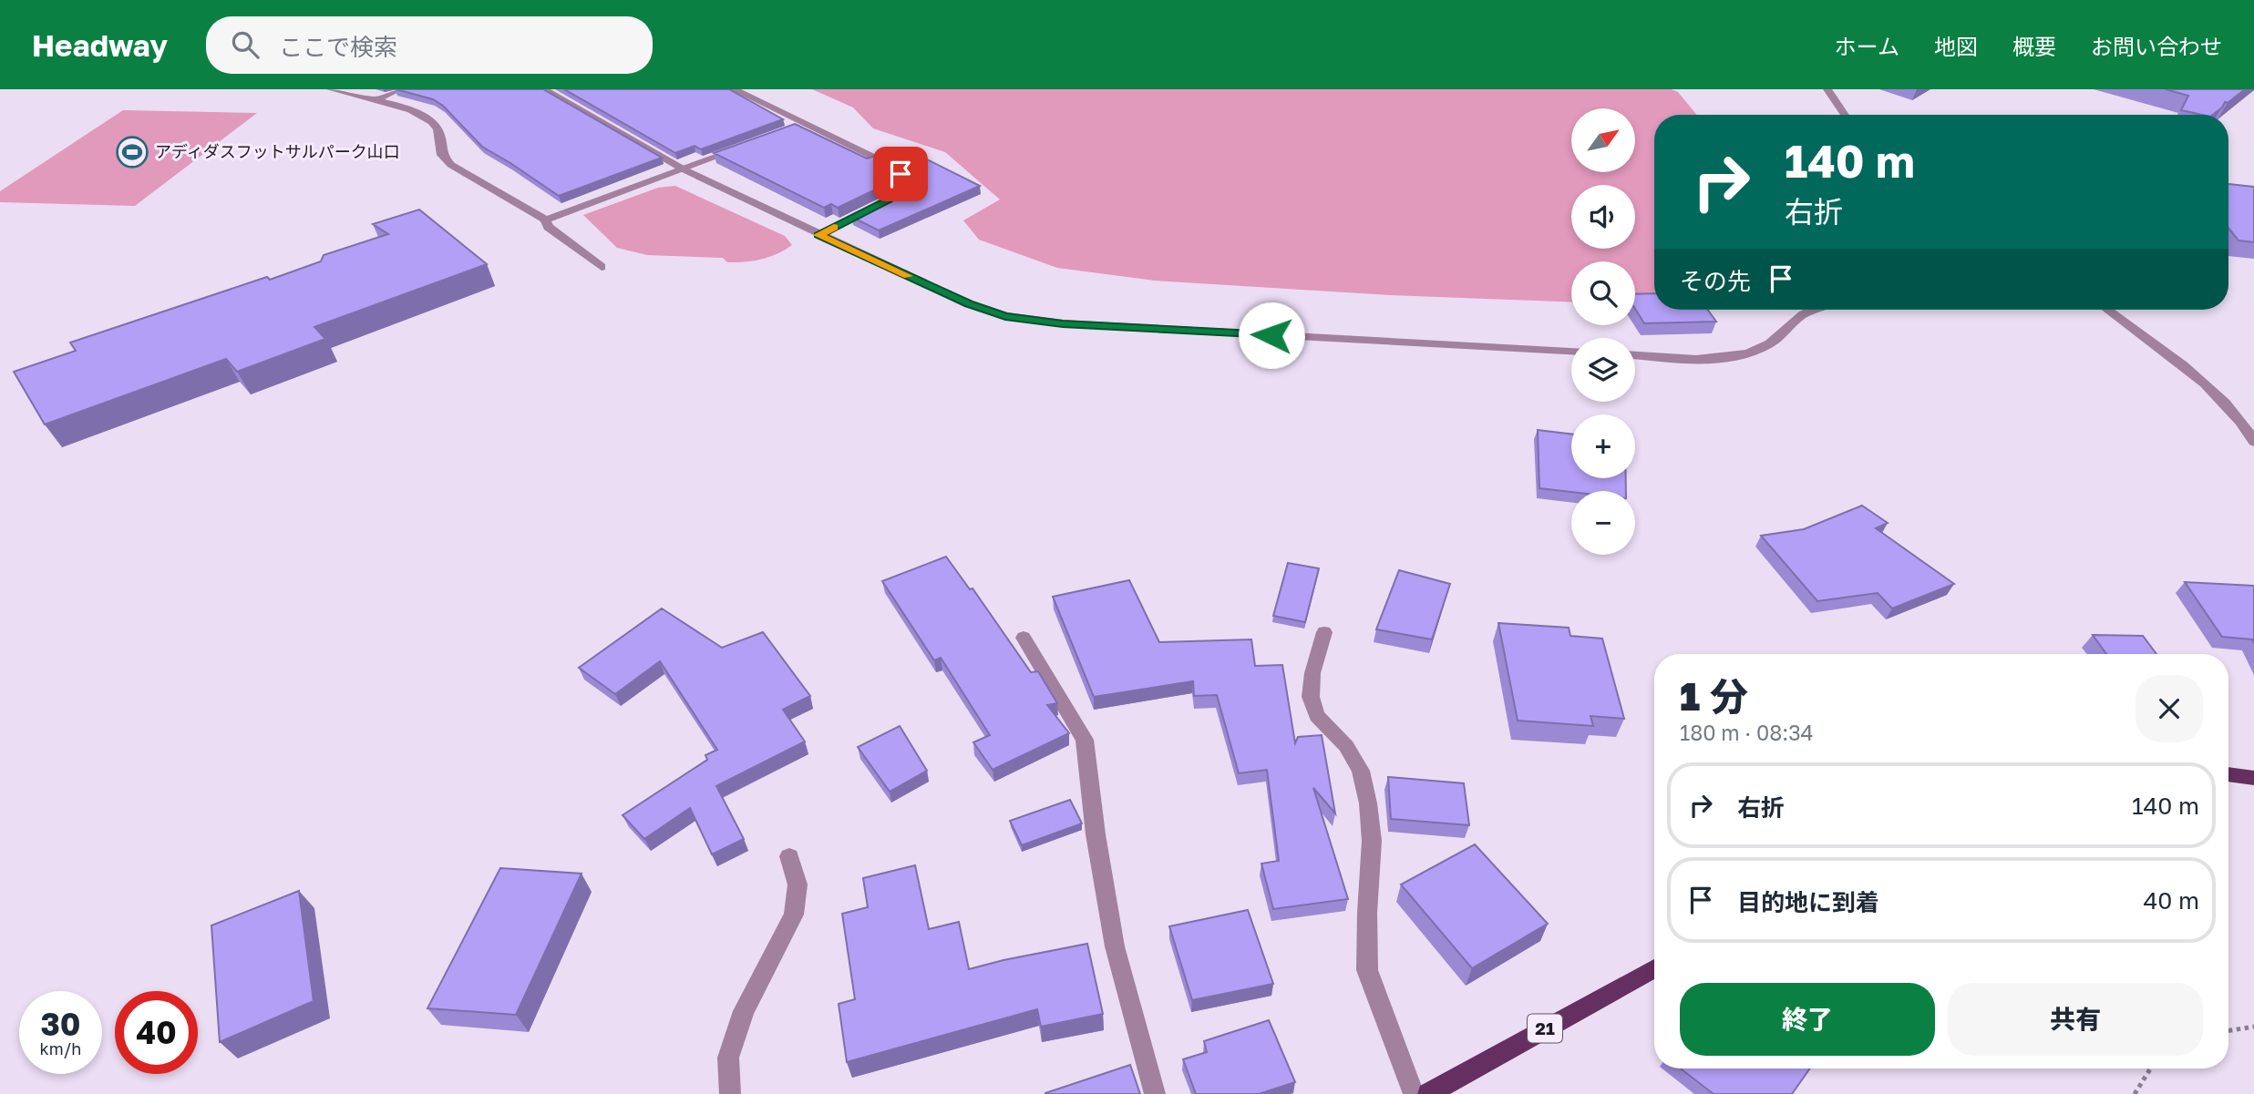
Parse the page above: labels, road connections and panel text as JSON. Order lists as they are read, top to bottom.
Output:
{
  "streets": {
    "main road": ["21"]
  },
  "places": {
    "sports": ["アディダスフットサルパーク山口"]
  },
  "north": "top right",
  "page": {
    "header": "Headway",
    "search": "ここで検索",
    "nav": [
      "ホーム",
      "地図",
      "概要",
      "お問い合わせ"
    ],
    "map_buttons": ["+", "−"],
    "turn": ["140 m", "右折"],
    "then": "その先",
    "heading": ["1 分", "180 m · 08:34"],
    "list": [
      {
        "name": "右折",
        "value": "140 m"
      },
      {
        "name": "目的地に到着",
        "value": "40 m"
      }
    ],
    "buttons": ["終了", "共有"],
    "speed": "30 km/h",
    "limit": "40"
  }
}
